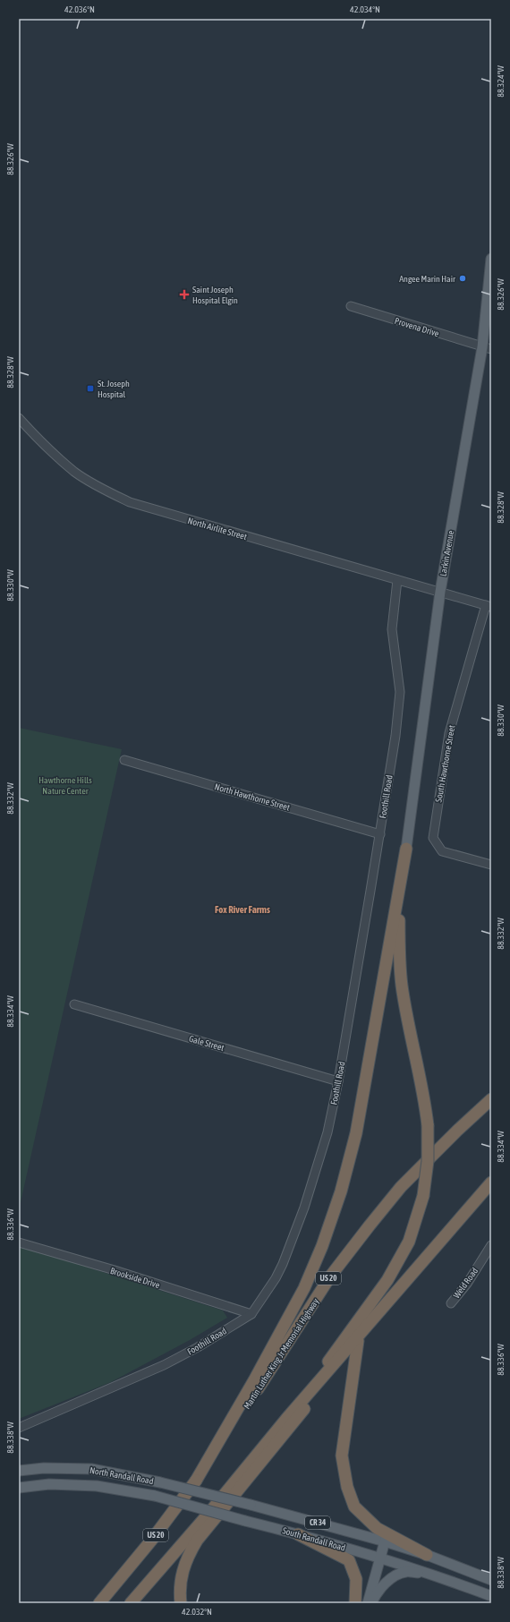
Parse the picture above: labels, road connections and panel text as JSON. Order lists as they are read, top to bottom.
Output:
{
  "streets": {
    "highway": ["US 20", "Martin Luther King Jr Memorial Highway"],
    "main road": [
      "Larkin Avenue",
      "North Randall Road",
      "CR 34",
      "South Randall Road"
    ],
    "street": [
      "Provena Drive",
      "North Airlite Street",
      "South Hawthorne Street",
      "North Hawthorne Street",
      "Foothill Road",
      "Gale Street",
      "Brookside Drive",
      "Weld Road"
    ]
  },
  "crossings": [
    ["Provena Drive", "Larkin Avenue"],
    ["North Airlite Street", "Larkin Avenue"],
    ["North Airlite Street", "South Hawthorne Street"],
    ["North Airlite Street", "Foothill Road"],
    ["North Hawthorne Street", "Foothill Road"],
    ["Foothill Road", "Gale Street"],
    ["Foothill Road", "Brookside Drive"],
    ["US 20", "Martin Luther King Jr Memorial Highway"],
    ["North Randall Road", "South Randall Road"]
  ],
  "districts": ["Fox River Farms"],
  "parks": ["Hawthorne Hills Nature Center"],
  "places": {
    "other": ["Angee Marin Hair"],
    "health": ["Saint Joseph Hospital Elgin"],
    "transit": ["St. Joseph Hospital"]
  },
  "coordinates": [
    "42.036°N",
    "42.034°N",
    "88.324°W",
    "88.326°W",
    "88.328°W",
    "88.330°W",
    "88.332°W",
    "88.334°W",
    "88.336°W",
    "88.338°W",
    "42.032°N"
  ]
}
